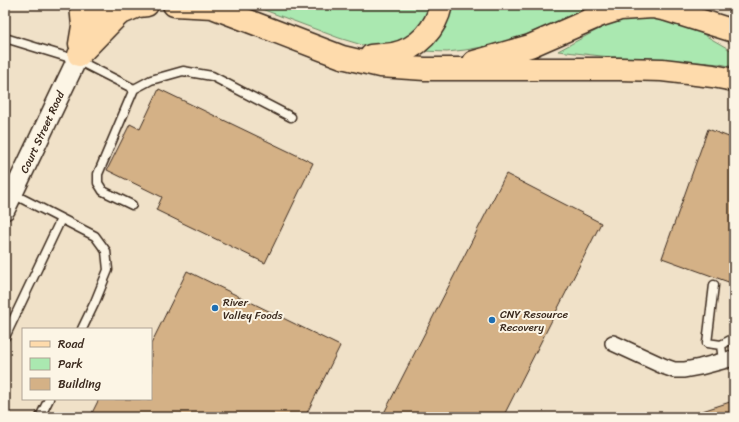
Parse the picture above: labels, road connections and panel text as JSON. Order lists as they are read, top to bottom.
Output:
{
  "streets": {
    "street": ["Court Street Road"]
  },
  "places": ["River Valley Foods", "CNY Resource Recovery"],
  "legend": ["Road", "Park", "Building"]
}
